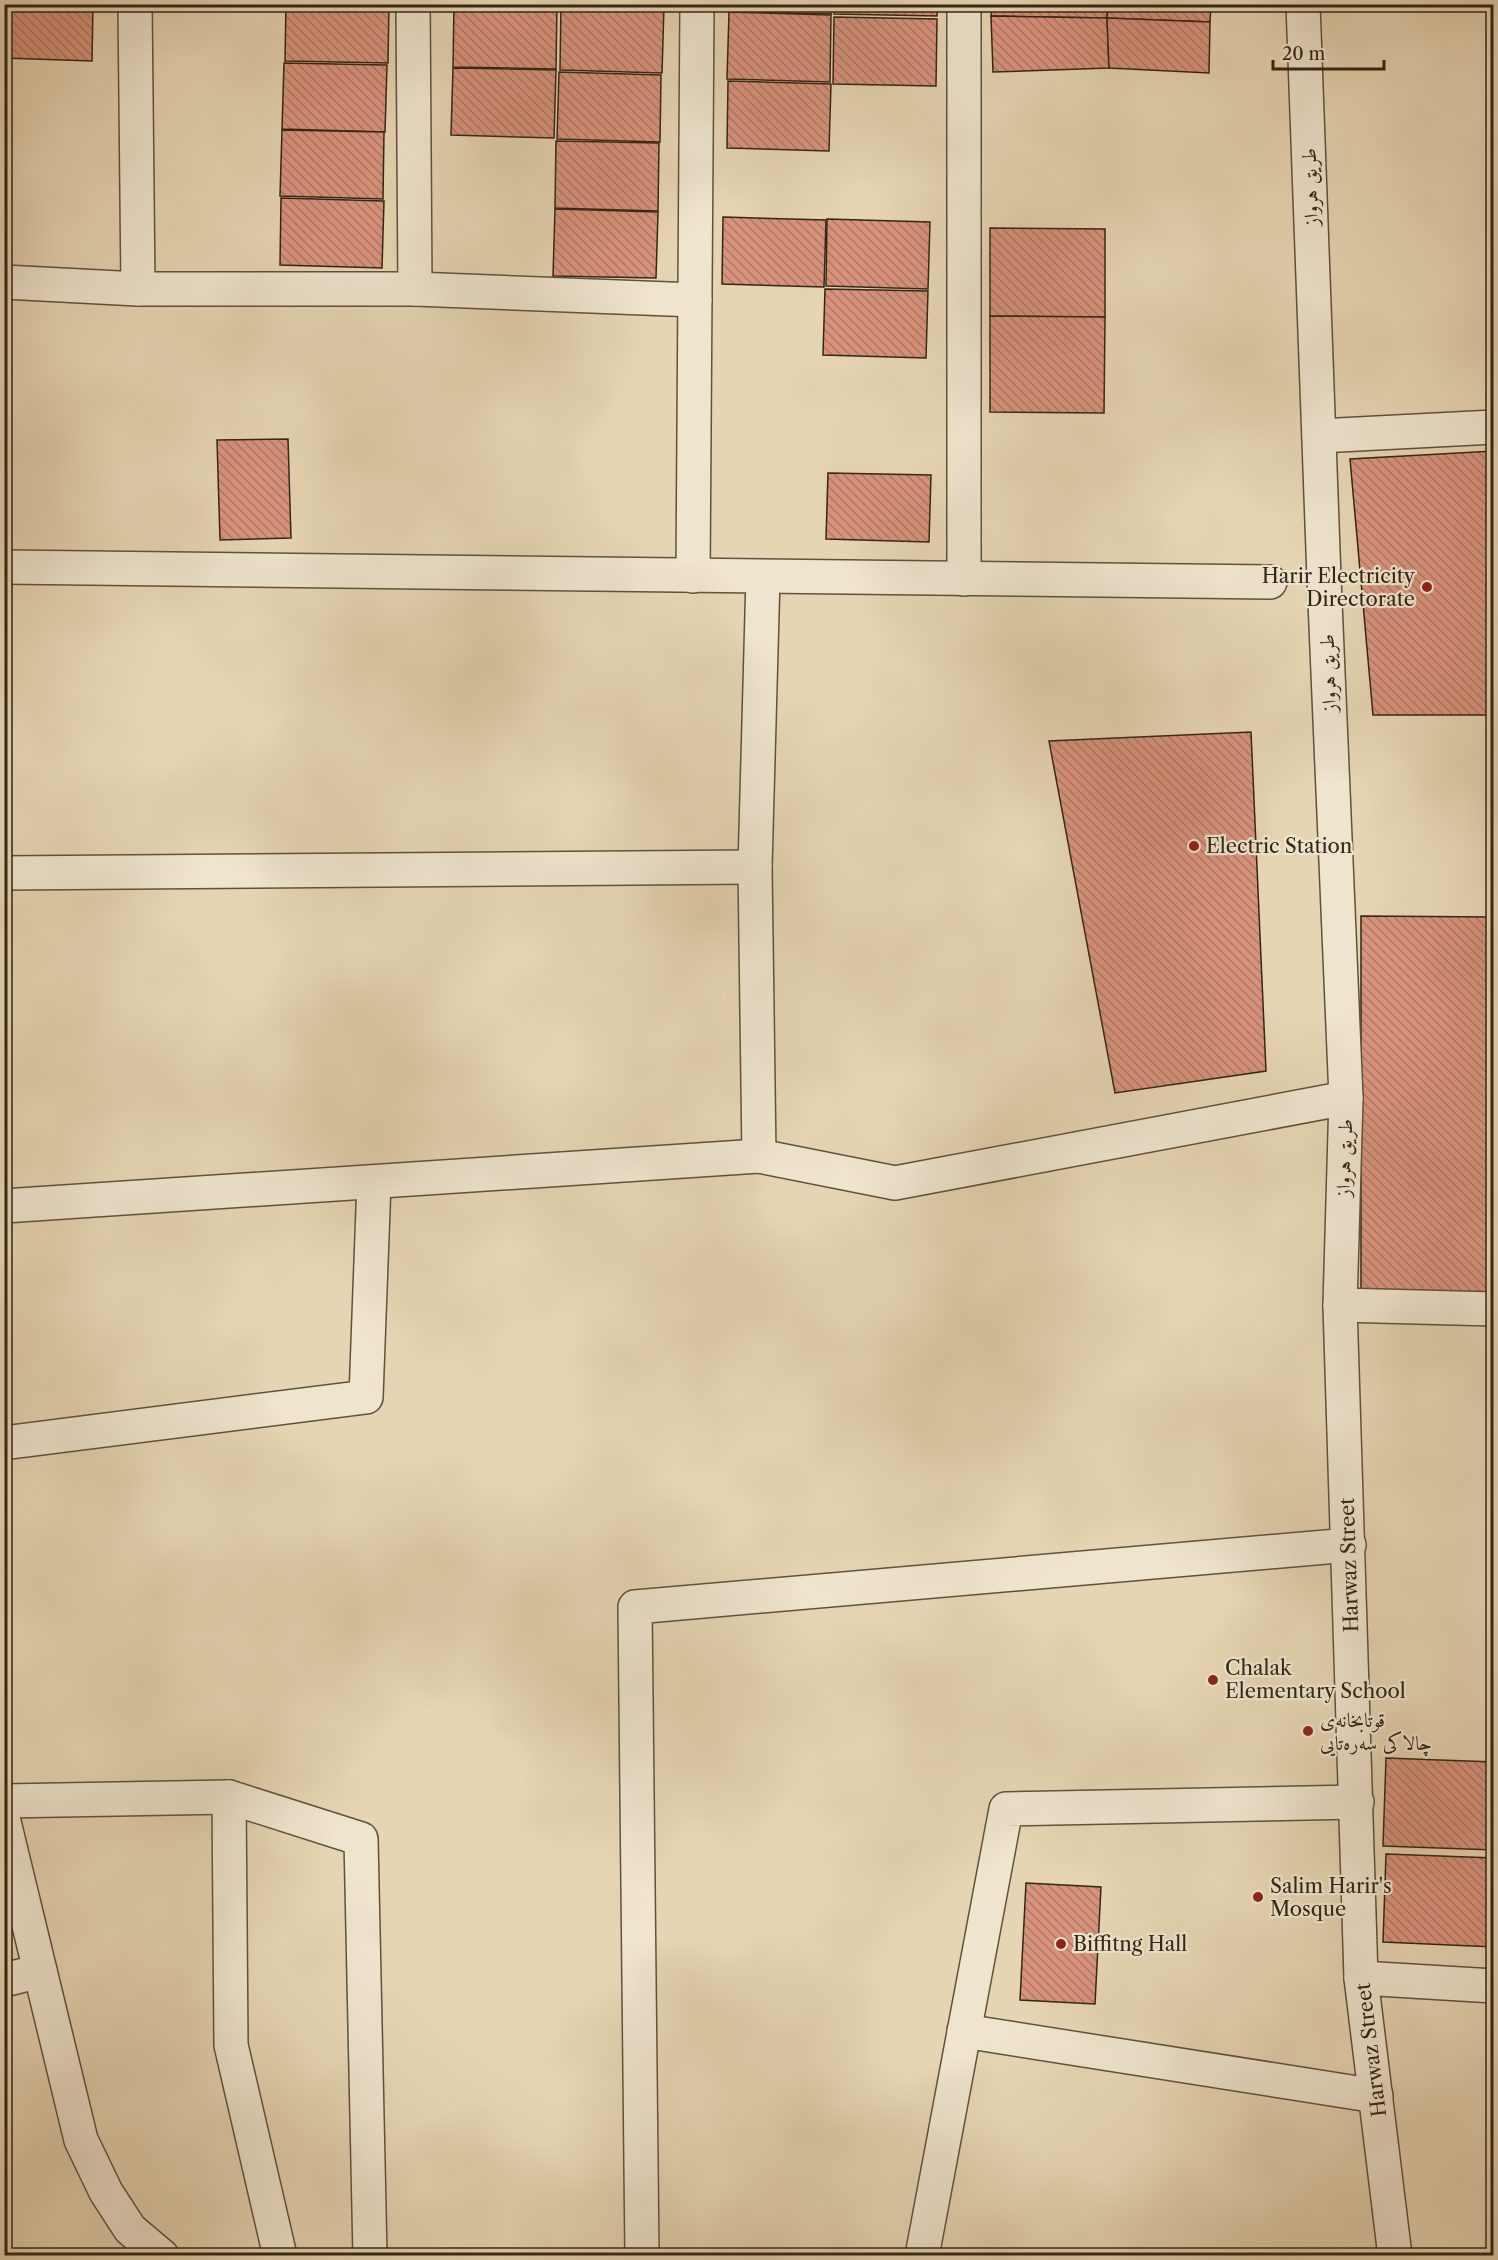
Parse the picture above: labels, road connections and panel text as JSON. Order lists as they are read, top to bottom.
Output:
{
  "streets": {
    "street": ["طريق هرواز", "Harwaz Street"]
  },
  "crossings": [
    ["طريق هرواز", "Harwaz Street"]
  ],
  "places": [
    "Harir Electricity Directorate",
    "Electric Station",
    "Chalak Elementary School",
    "قوتابخانەی چالاکی سەرەتایی",
    "Salim Harir's Mosque",
    "Biffitng Hall"
  ],
  "scale_bar": "20 m"
}
